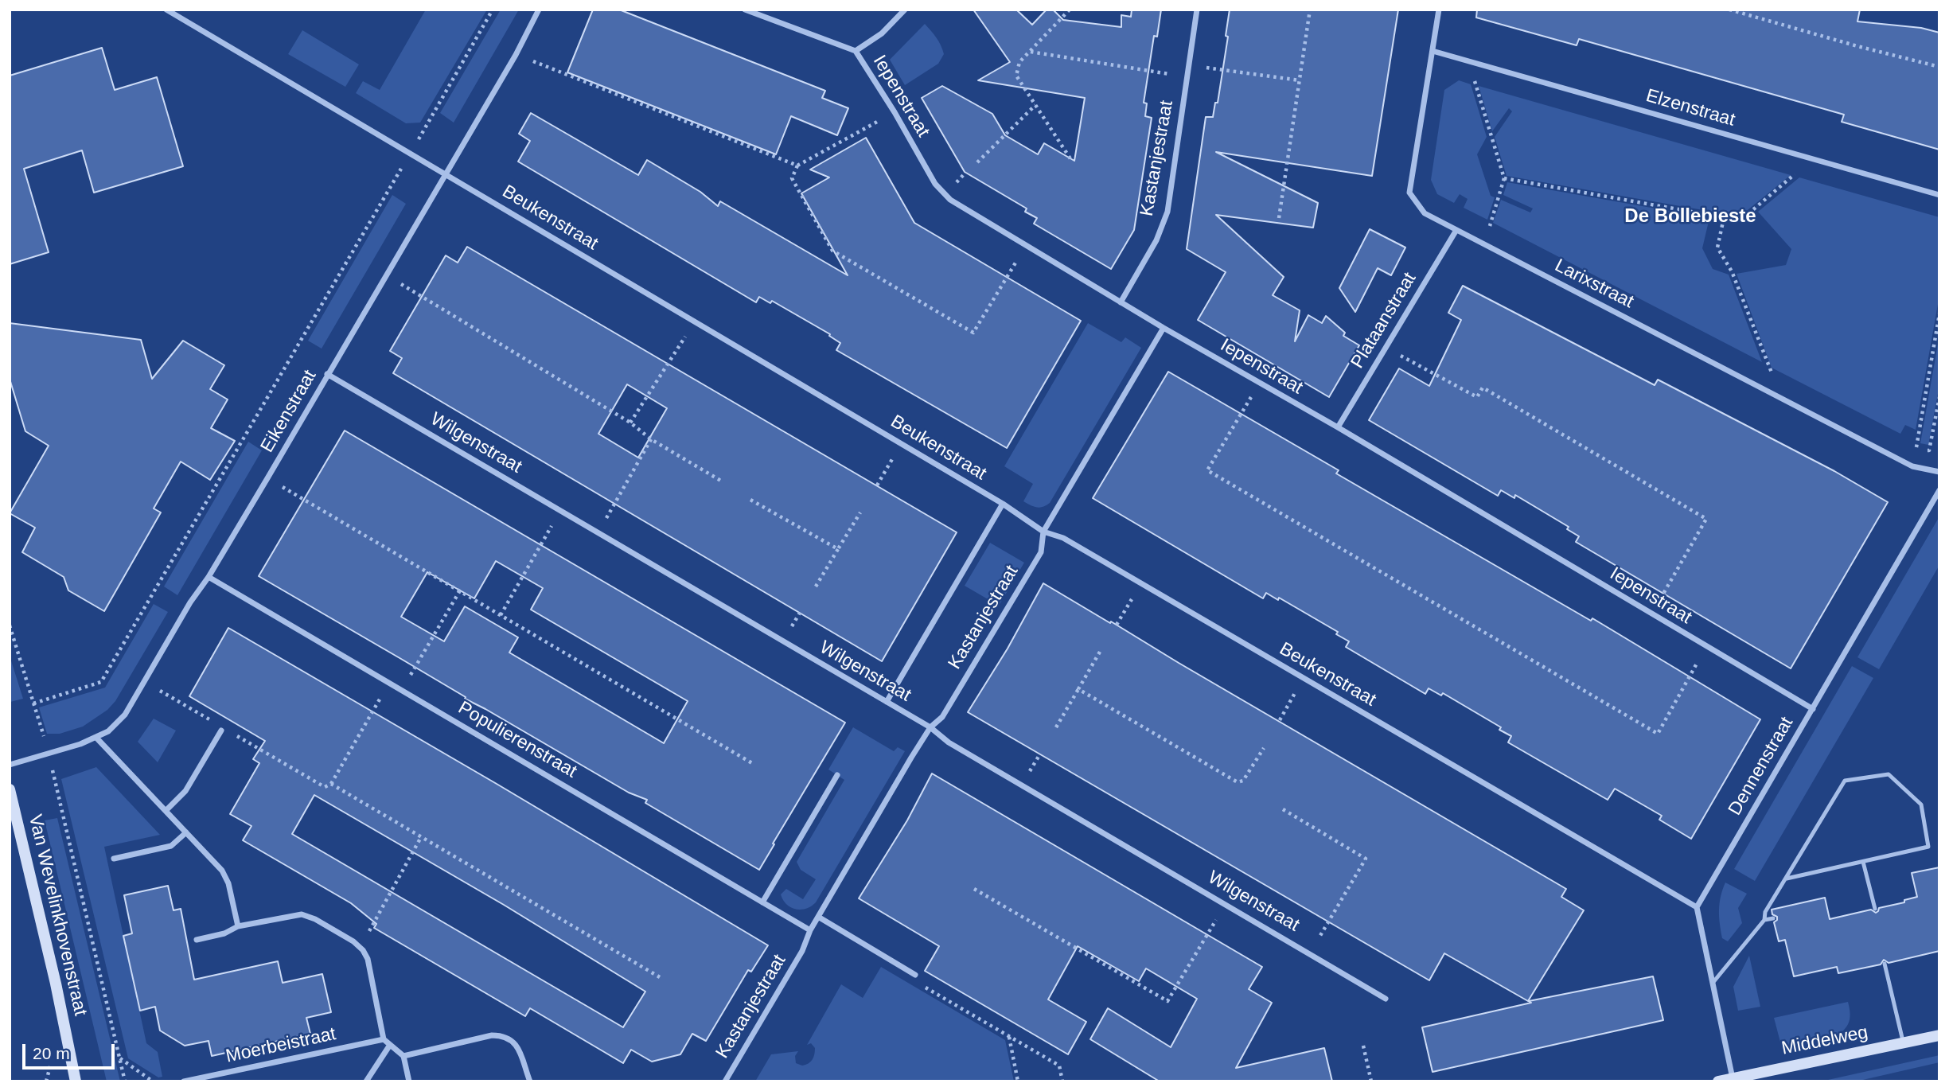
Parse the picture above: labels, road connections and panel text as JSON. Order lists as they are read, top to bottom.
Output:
{
  "streets": {
    "main road": ["Van Wevelinkhovenstraat", "Middelweg"],
    "street": [
      "Iepenstraat",
      "Elzenstraat",
      "Kastanjestraat",
      "Beukenstraat",
      "Larixstraat",
      "Plataanstraat",
      "Eikenstraat",
      "Wilgenstraat",
      "Populierenstraat",
      "Dennenstraat",
      "Moerbeistraat"
    ]
  },
  "crossings": [
    ["Iepenstraat", "Kastanjestraat"],
    ["Iepenstraat", "Plataanstraat"],
    ["Iepenstraat", "Dennenstraat"],
    ["Elzenstraat", "Larixstraat"],
    ["Kastanjestraat", "Beukenstraat"],
    ["Kastanjestraat", "Wilgenstraat"],
    ["Kastanjestraat", "Populierenstraat"],
    ["Beukenstraat", "Eikenstraat"],
    ["Beukenstraat", "Dennenstraat"],
    ["Larixstraat", "Plataanstraat"],
    ["Eikenstraat", "Wilgenstraat"],
    ["Eikenstraat", "Populierenstraat"]
  ],
  "districts": ["De Bollebieste"],
  "scale_bar": "20 m"
}
